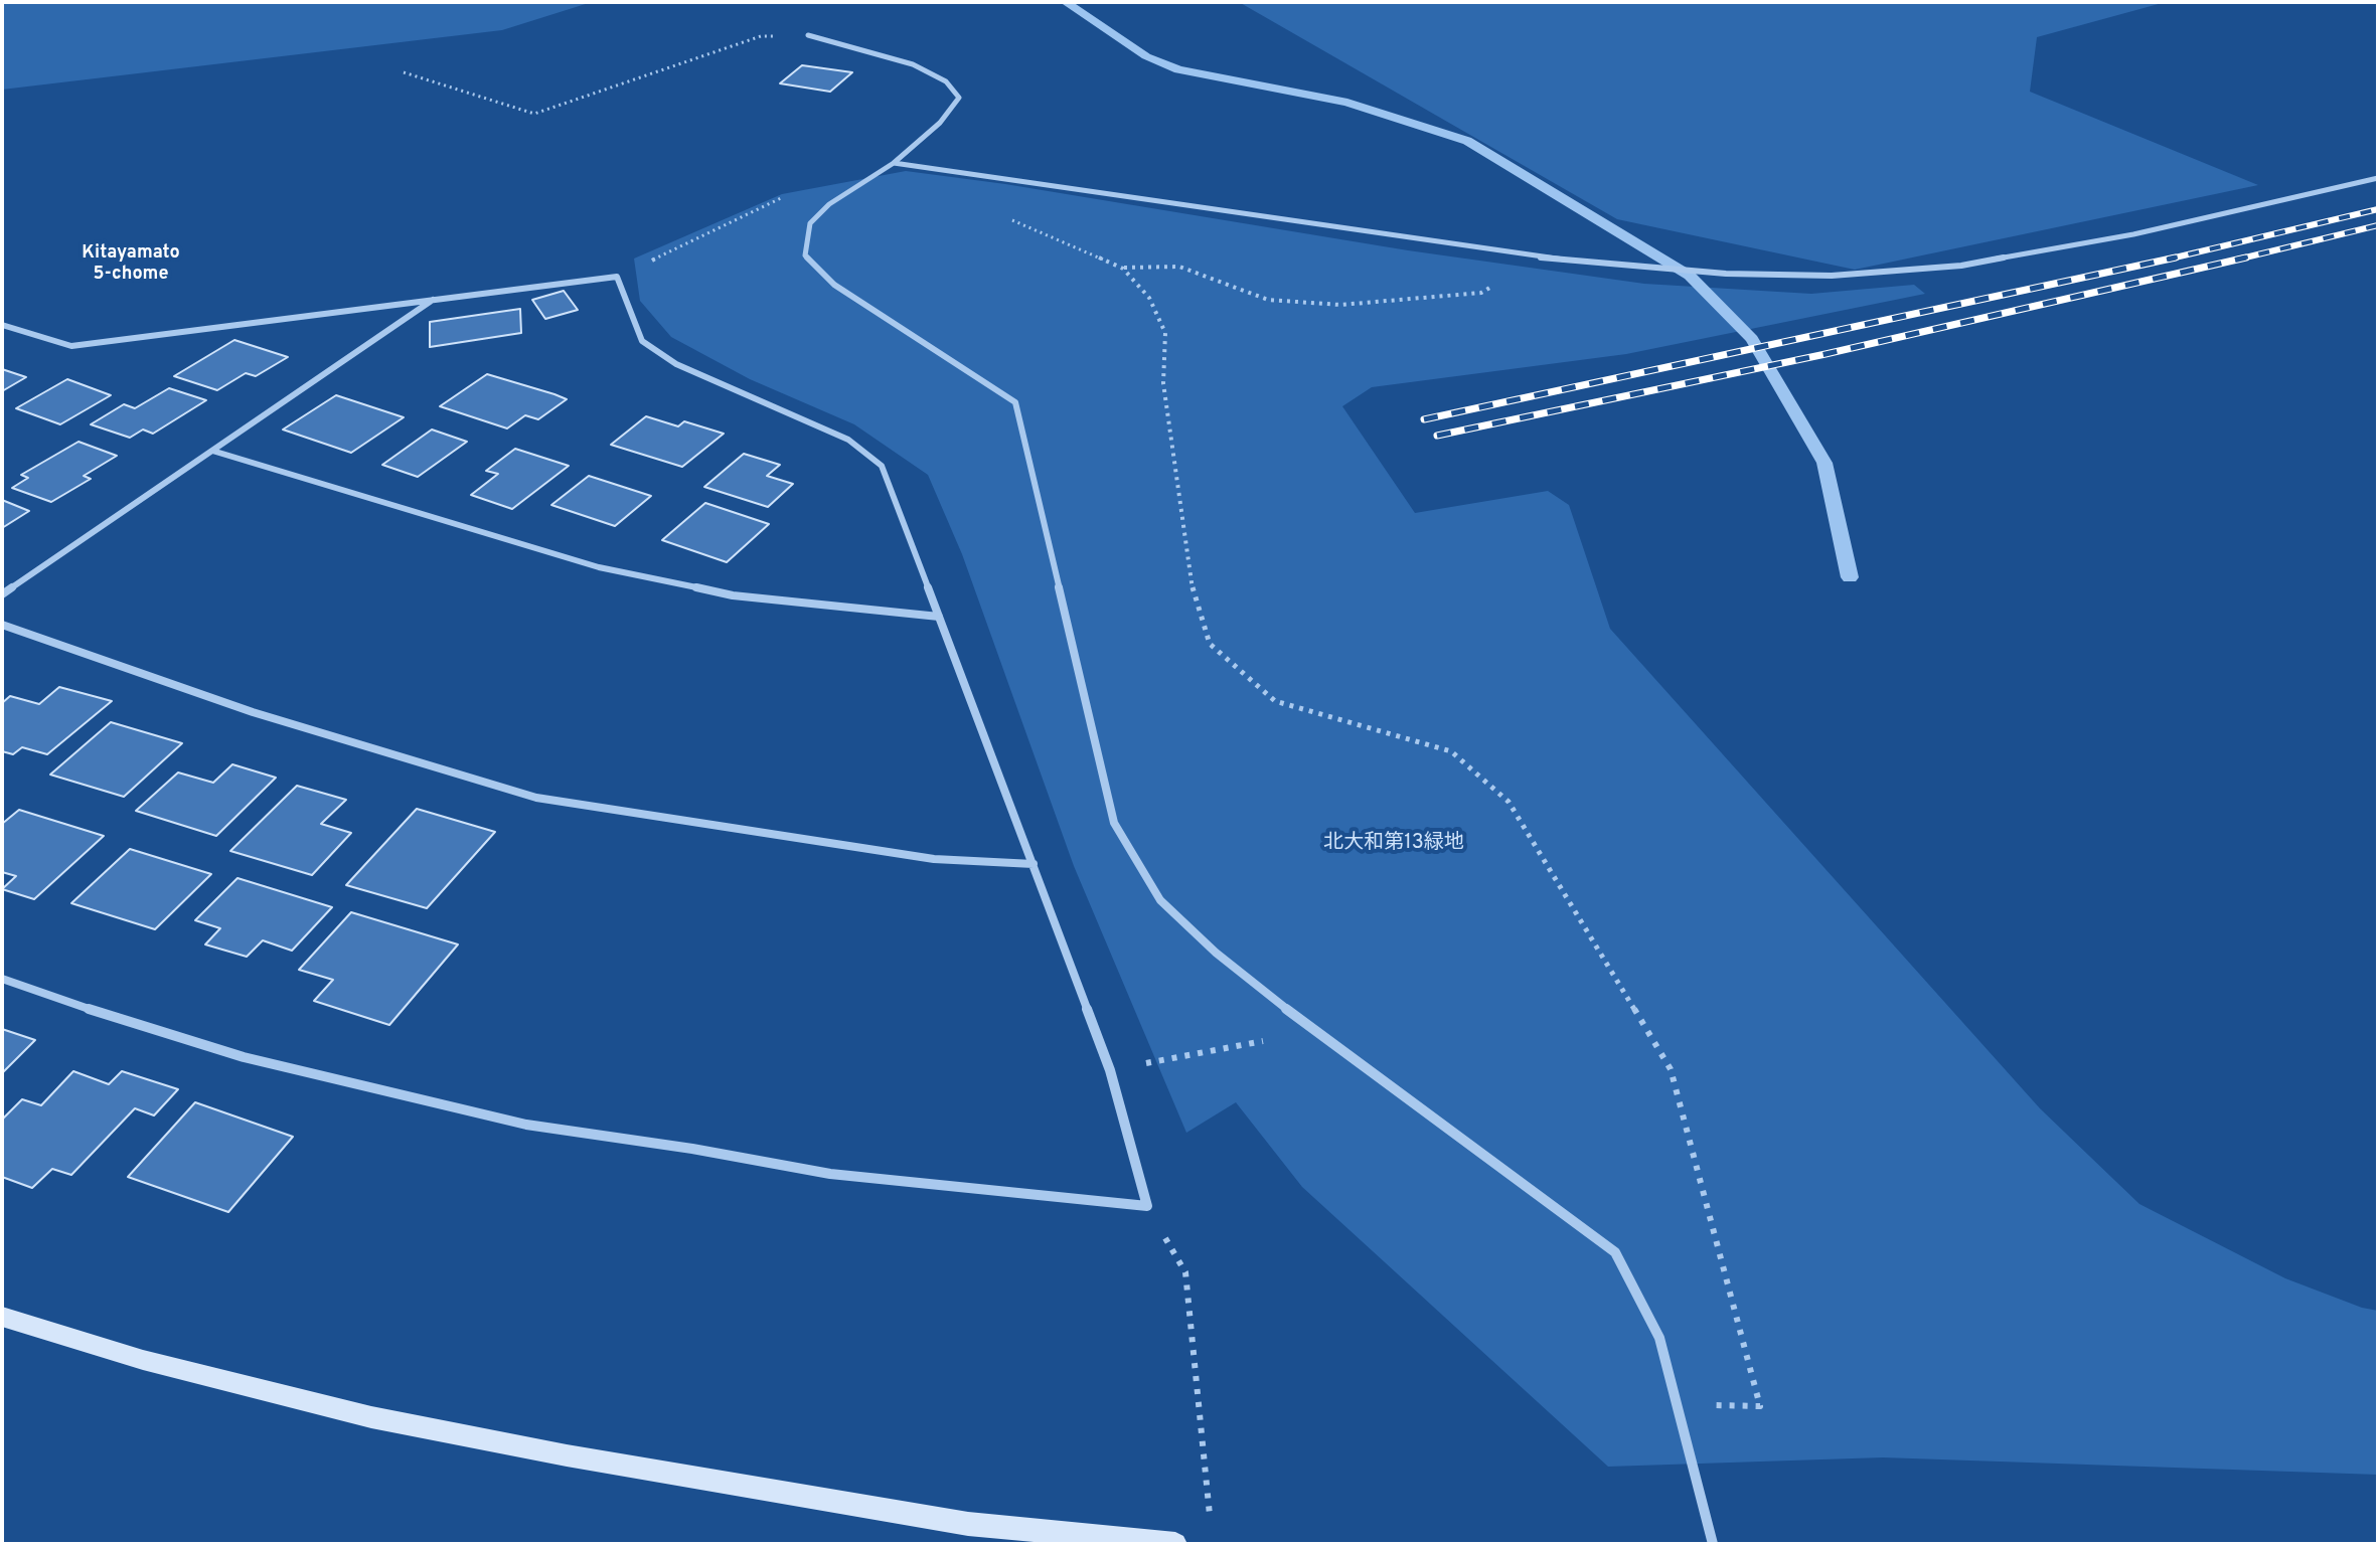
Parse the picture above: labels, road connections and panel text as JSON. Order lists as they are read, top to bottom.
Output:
{
  "districts": ["Kitayamato 5-chome"],
  "parks": ["北大和第13緑地"]
}
